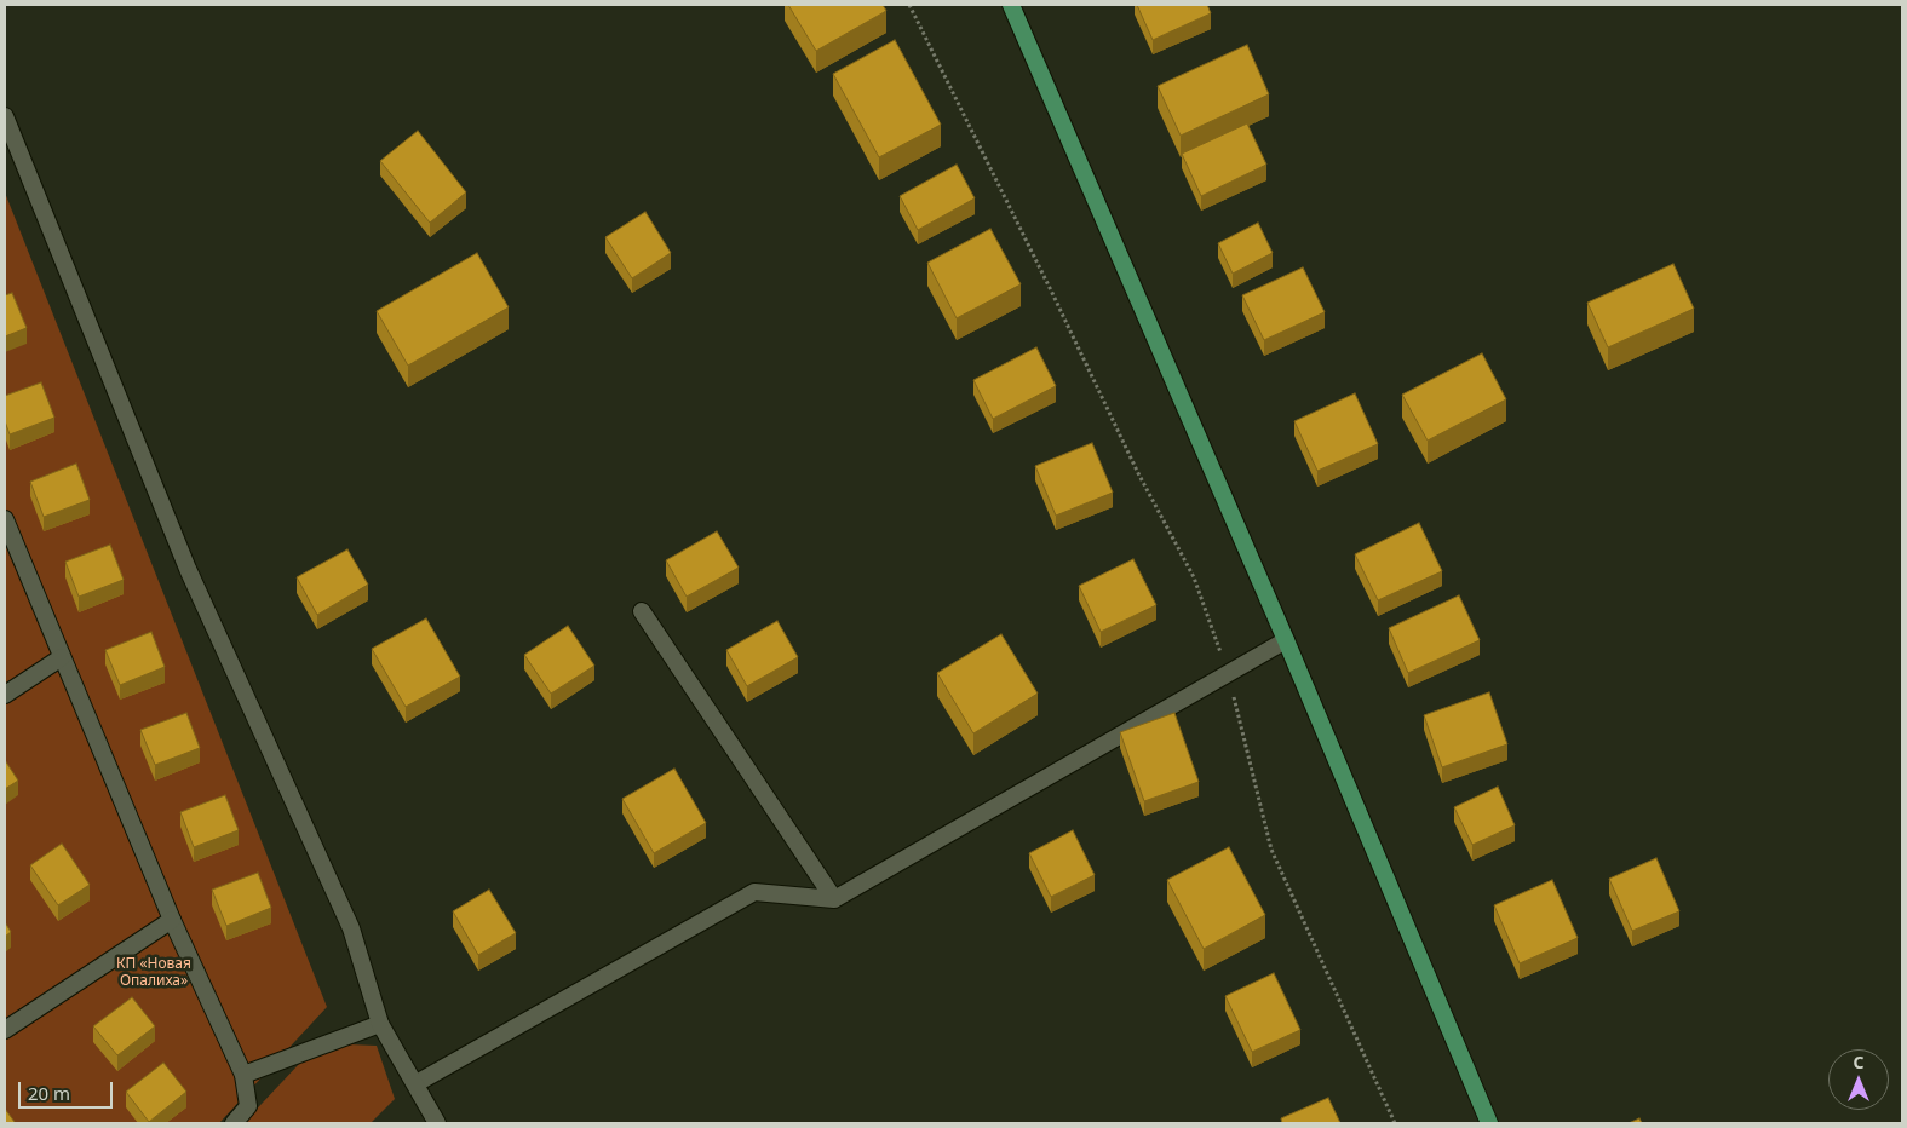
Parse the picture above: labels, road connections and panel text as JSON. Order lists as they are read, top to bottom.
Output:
{
  "parks": ["КП «Новая Опалиха»"],
  "scale_bar": "20 m",
  "north": "top"
}
